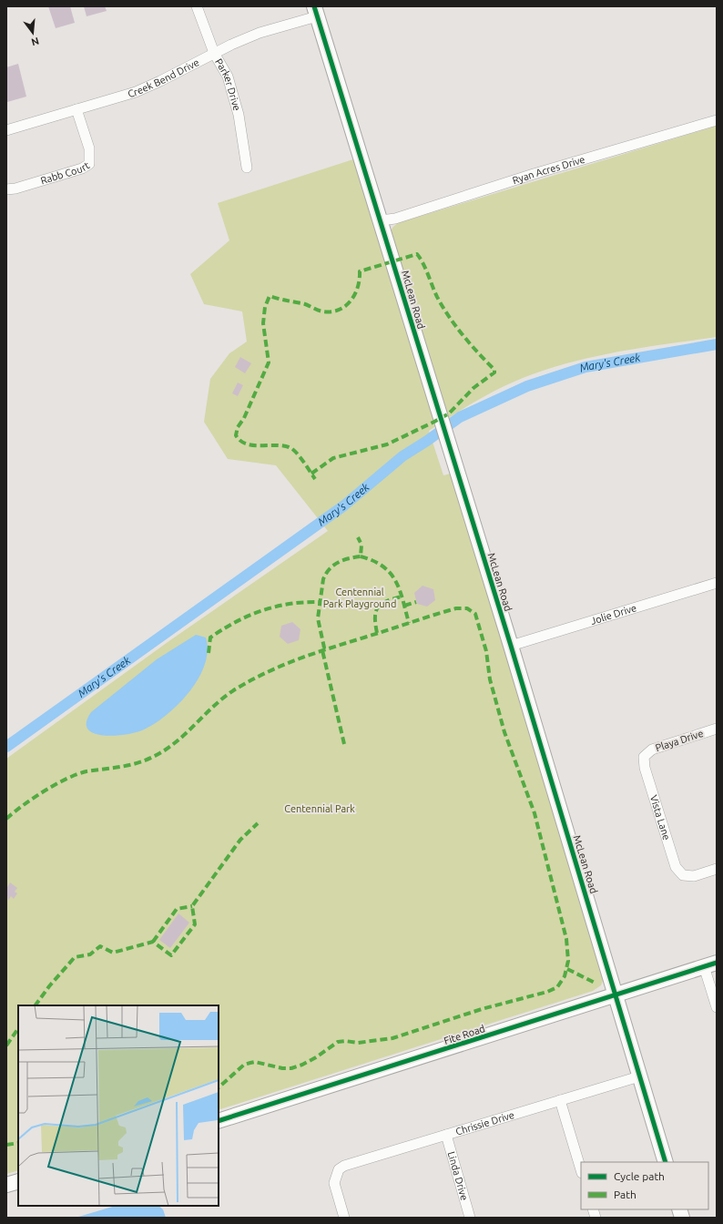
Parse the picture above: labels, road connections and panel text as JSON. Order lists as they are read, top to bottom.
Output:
{
  "streets": {
    "street": [
      "Creek Bend Drive",
      "Parker Drive",
      "Ryan Acres Drive",
      "Rabb Court",
      "McLean Road",
      "Jolie Drive",
      "Playa Drive",
      "Vista Lane",
      "Fite Road",
      "Chrissie Drive",
      "Linda Drive"
    ]
  },
  "crossings": [
    ["Creek Bend Drive", "Parker Drive"],
    ["Creek Bend Drive", "Rabb Court"],
    ["Creek Bend Drive", "McLean Road"],
    ["Ryan Acres Drive", "McLean Road"],
    ["McLean Road", "Jolie Drive"],
    ["McLean Road", "Fite Road"],
    ["McLean Road", "Chrissie Drive"],
    ["Playa Drive", "Vista Lane"],
    ["Chrissie Drive", "Linda Drive"]
  ],
  "water": ["Mary's Creek"],
  "parks": ["Centennial Park Playground", "Centennial Park"],
  "legend": ["Cycle path", "Path"],
  "north": "bottom"
}
